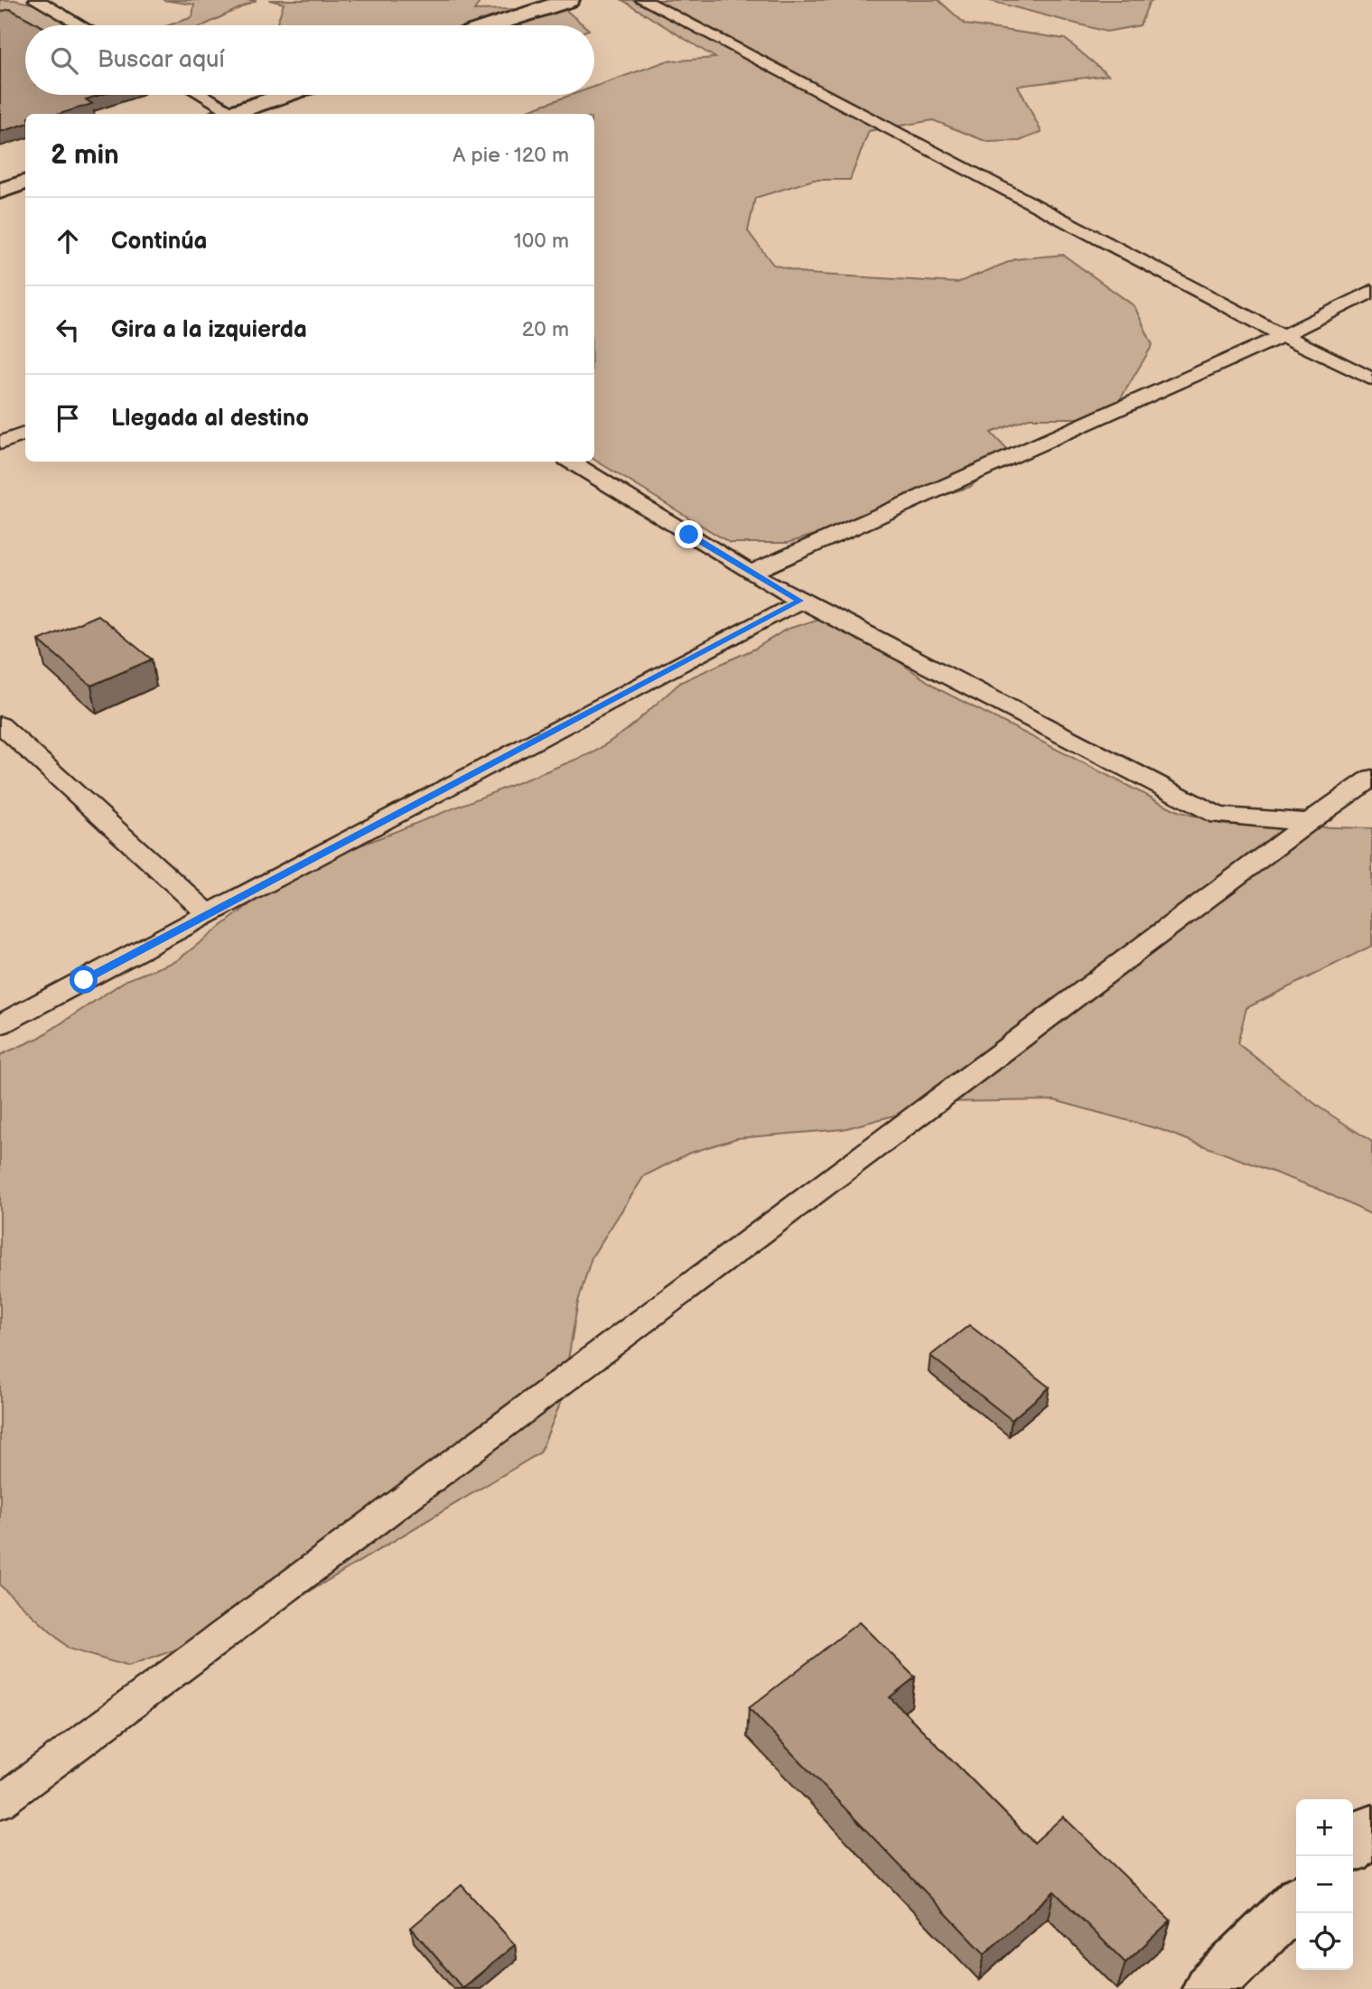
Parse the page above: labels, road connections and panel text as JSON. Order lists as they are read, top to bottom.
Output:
{
  "page": {
    "search": "Buscar aquí",
    "heading": ["2 min", "A pie · 120 m"],
    "list": [
      ["Continúa", "100 m"],
      ["Gira a la izquierda", "20 m"],
      "Llegada al destino"
    ],
    "map_buttons": ["+", "−"]
  }
}
